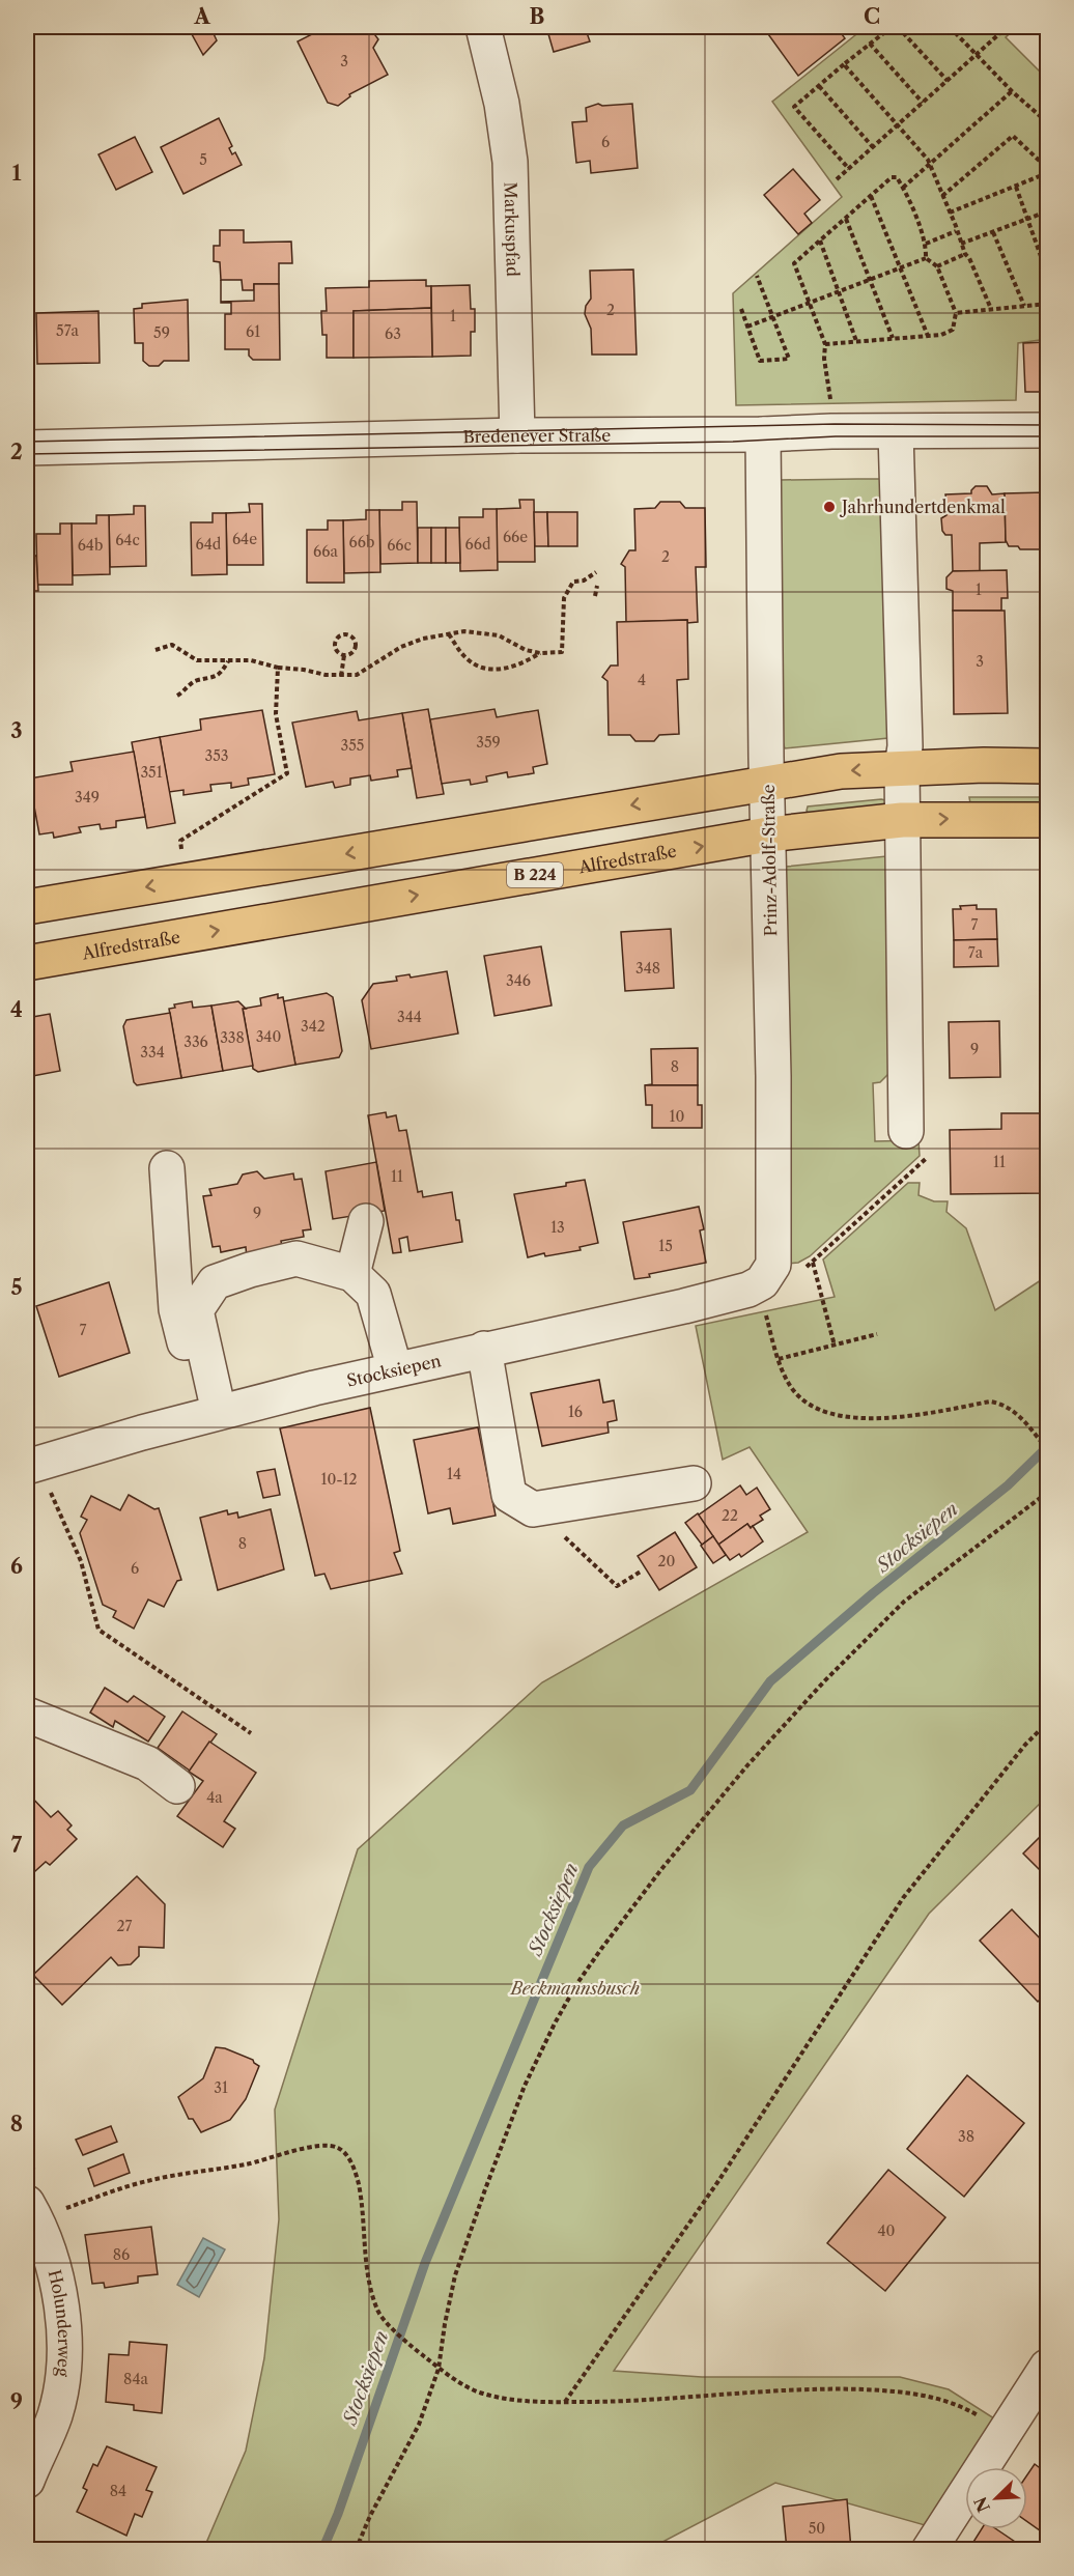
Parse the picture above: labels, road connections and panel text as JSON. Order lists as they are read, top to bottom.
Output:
{
  "streets": {
    "main road": ["Alfredstraße", "B 224"],
    "street": [
      "Markuspfad",
      "Bredeneyer Straße",
      "Prinz-Adolf-Straße",
      "Stocksiepen",
      "Holunderweg"
    ]
  },
  "crossings": [
    ["Markuspfad", "Bredeneyer Straße"],
    ["Bredeneyer Straße", "Prinz-Adolf-Straße"],
    ["Alfredstraße", "Prinz-Adolf-Straße"],
    ["Prinz-Adolf-Straße", "Stocksiepen"]
  ],
  "water": ["Stocksiepen"],
  "parks": ["Beckmannsbusch"],
  "places": ["Jahrhundertdenkmal"],
  "house_numbers": [
    "3",
    "6",
    "5",
    "2",
    "1",
    "57a",
    "61",
    "59",
    "63",
    "66e",
    "64e",
    "64c",
    "66b",
    "64d",
    "66d",
    "64b",
    "66c",
    "66a",
    "2",
    "1",
    "3",
    "4",
    "359",
    "355",
    "353",
    "351",
    "349",
    "7",
    "7a",
    "348",
    "346",
    "344",
    "342",
    "340",
    "338",
    "336",
    "9",
    "334",
    "8",
    "10",
    "11",
    "11",
    "9",
    "13",
    "15",
    "7",
    "16",
    "14",
    "10-12",
    "22",
    "8",
    "20",
    "6",
    "4a",
    "27",
    "31",
    "38",
    "40",
    "86",
    "84a",
    "84",
    "50"
  ],
  "north": "bottom left",
  "grid": {
    "columns": ["A", "B", "C"],
    "rows": [
      "1",
      "2",
      "3",
      "4",
      "5",
      "6",
      "7",
      "8",
      "9"
    ]
  }
}
